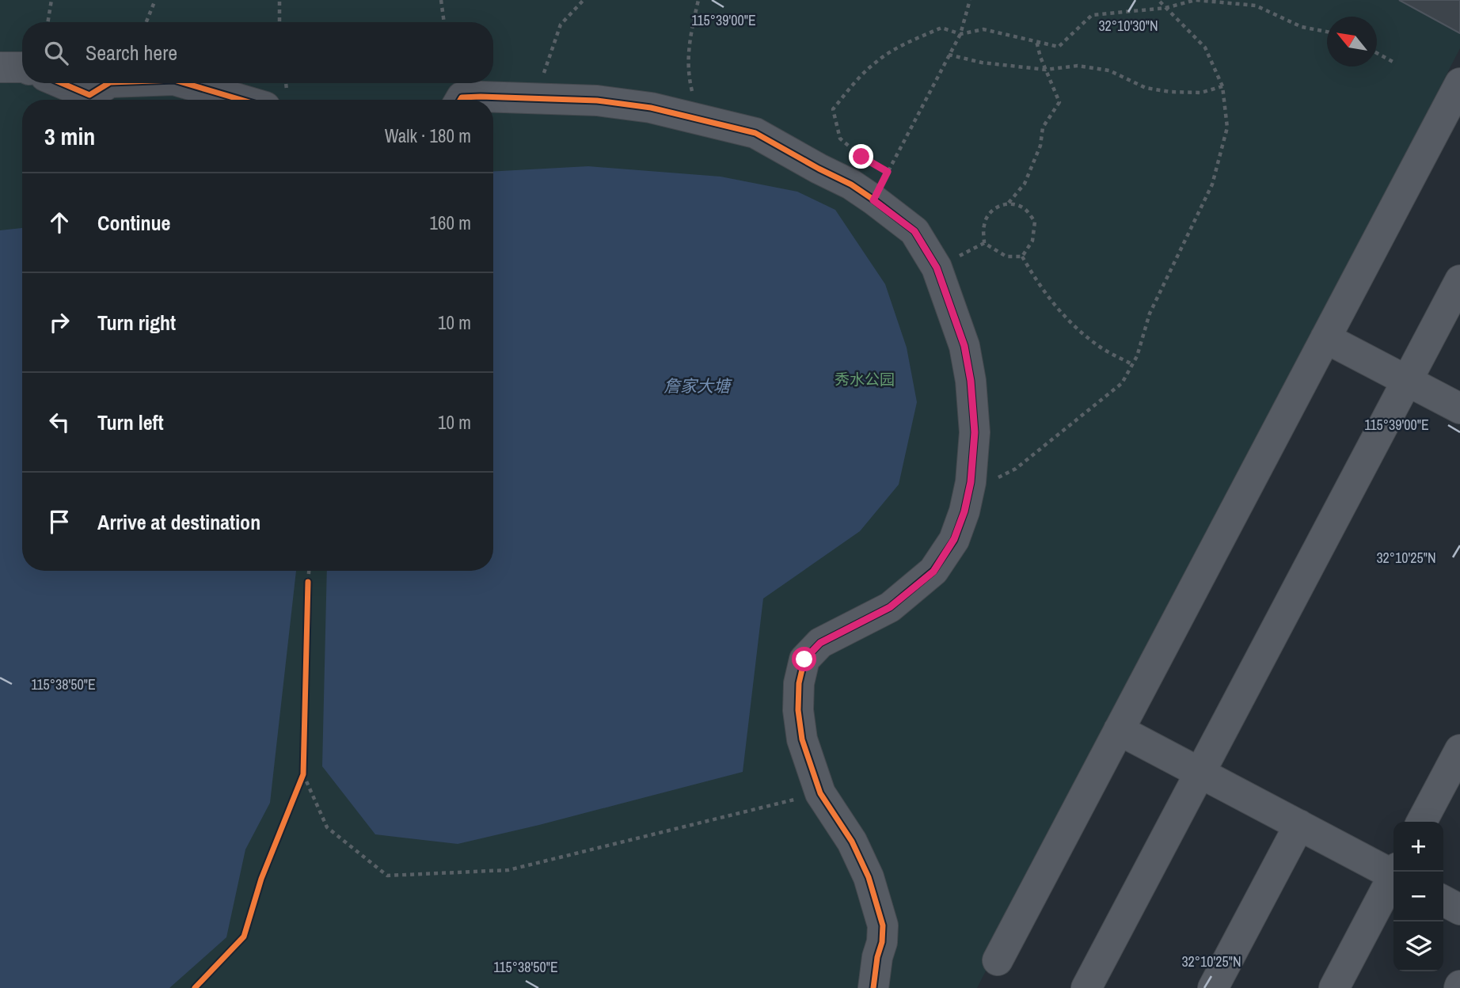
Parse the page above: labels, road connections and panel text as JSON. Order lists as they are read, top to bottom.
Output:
{
  "water": ["詹家大塘"],
  "parks": ["秀水公园"],
  "north": "top left",
  "page": {
    "search": "Search here",
    "heading": ["3 min", "Walk · 180 m"],
    "list": [
      ["Continue", "160 m"],
      ["Turn right", "10 m"],
      ["Turn left", "10 m"],
      "Arrive at destination"
    ],
    "map_buttons": ["+", "−"]
  },
  "coordinates": [
    "115°39'00\"E",
    "32°10'30\"N",
    "32°10'25\"N",
    "115°38'50\"E"
  ]
}
